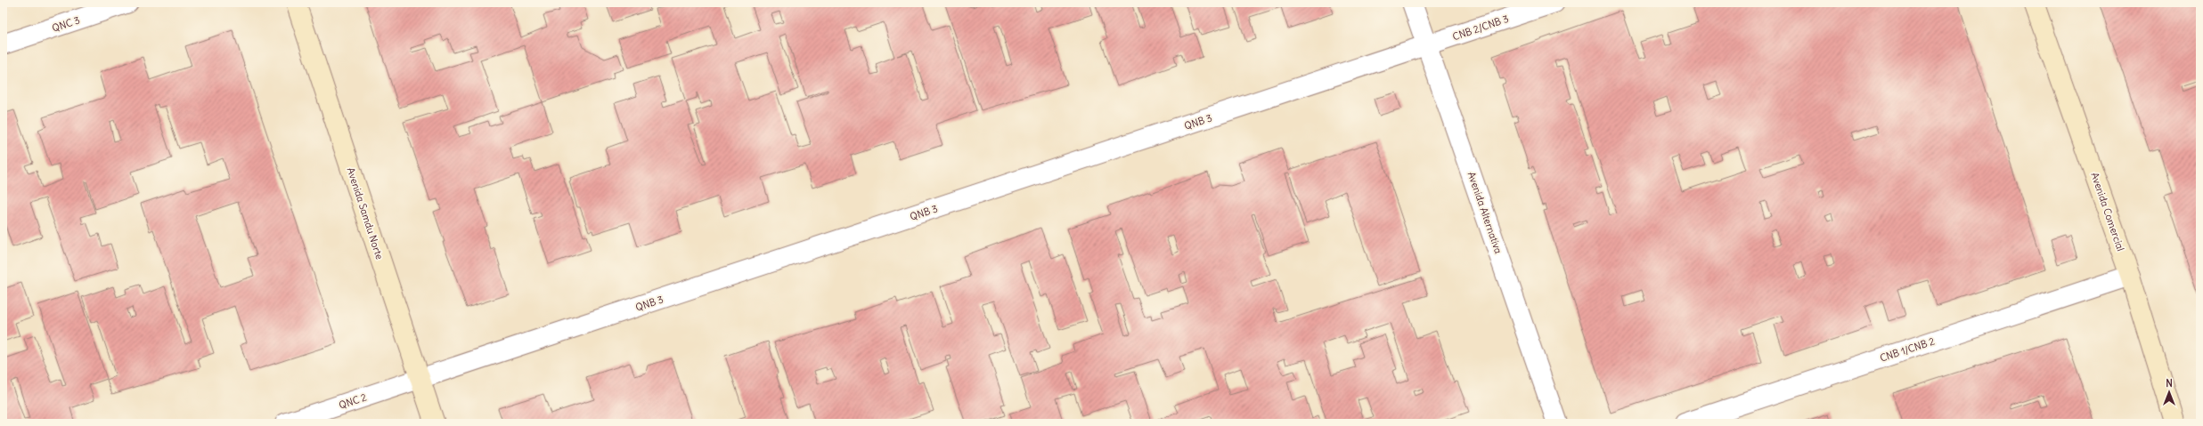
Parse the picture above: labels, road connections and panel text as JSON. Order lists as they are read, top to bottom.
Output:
{
  "streets": {
    "main road": ["Avenida Comercial", "Avenida Samdu Norte"],
    "street": [
      "QNC 3",
      "CNB 2/CNB 3",
      "QNB 3",
      "Avenida Alternativa",
      "CNB 1/CNB 2",
      "QNC 2"
    ]
  },
  "crossings": [
    ["CNB 2/CNB 3", "QNB 3"],
    ["CNB 2/CNB 3", "Avenida Alternativa"],
    ["QNB 3", "Avenida Alternativa"],
    ["QNB 3", "Avenida Samdu Norte"],
    ["QNB 3", "QNC 2"],
    ["Avenida Comercial", "CNB 1/CNB 2"],
    ["Avenida Samdu Norte", "QNC 2"]
  ],
  "north": "top"
}
